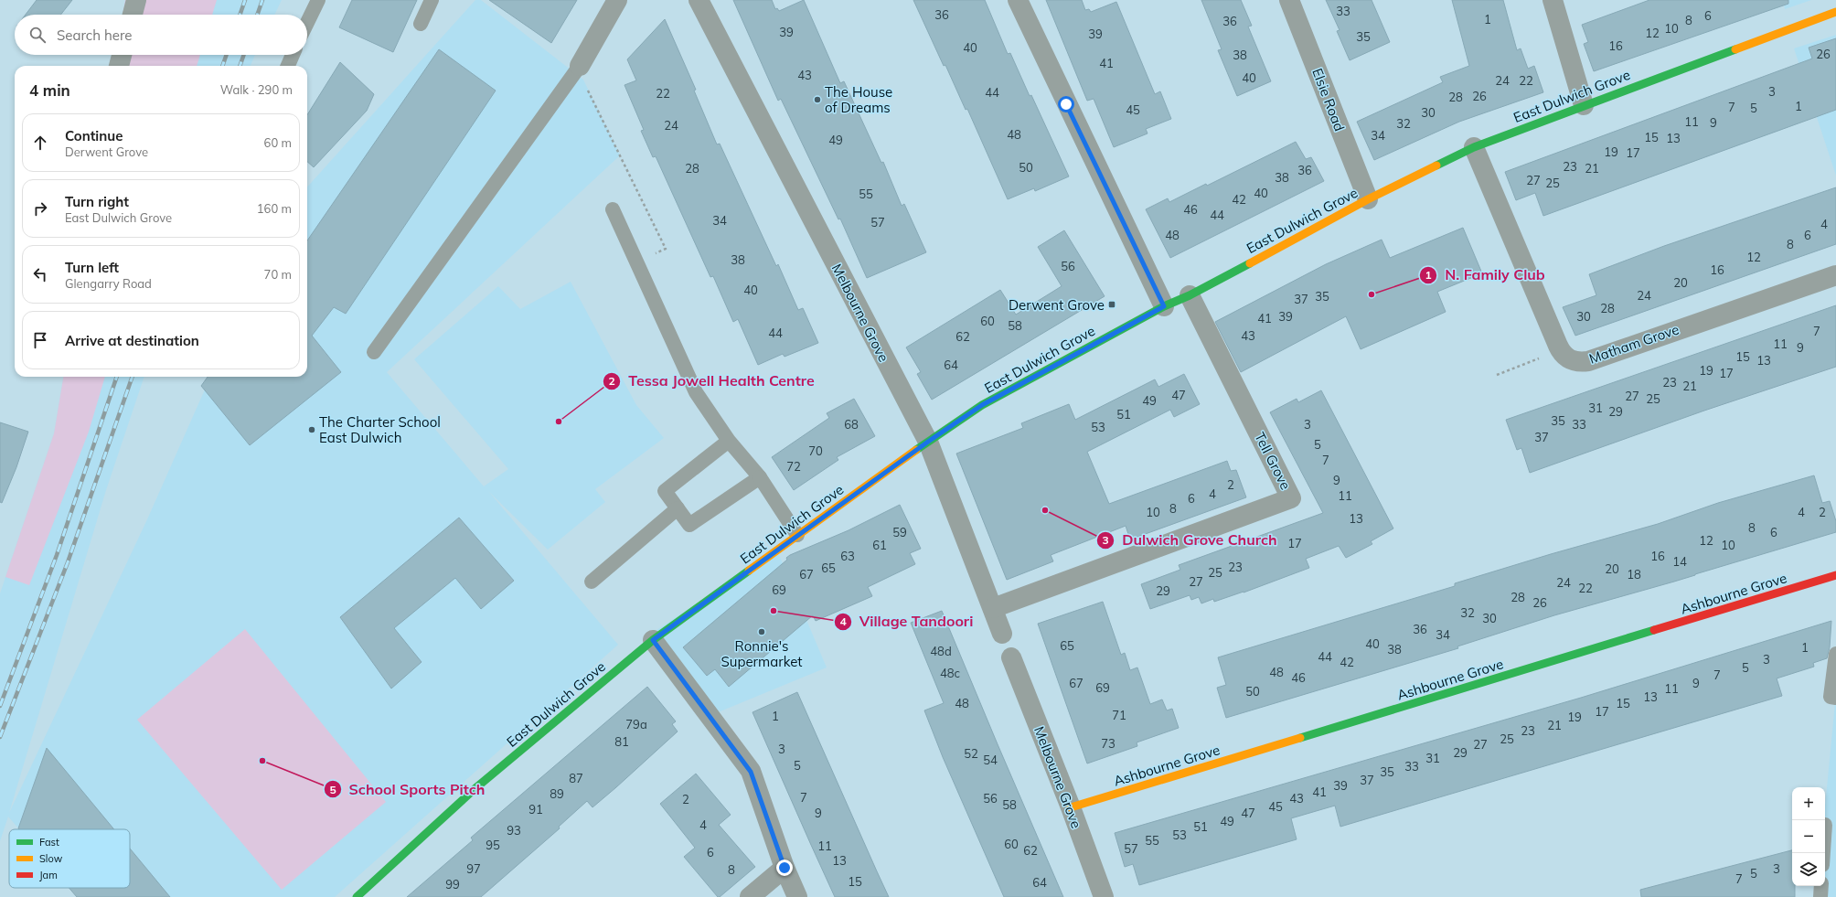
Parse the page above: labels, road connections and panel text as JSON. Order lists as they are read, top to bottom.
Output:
{
  "streets": {
    "main road": ["East Dulwich Grove", "Ashbourne Grove"],
    "street": [
      "Elsie Road",
      "Melbourne Grove",
      "Matham Grove",
      "Tell Grove"
    ]
  },
  "crossings": [
    ["East Dulwich Grove", "Elsie Road"],
    ["East Dulwich Grove", "Melbourne Grove"],
    ["East Dulwich Grove", "Tell Grove"],
    ["Melbourne Grove", "Tell Grove"],
    ["Melbourne Grove", "Ashbourne Grove"]
  ],
  "places": {
    "other": [
      "The House of Dreams",
      "N. Family Club",
      "Tessa Jowell Health Centre",
      "The Charter School East Dulwich",
      "Dulwich Grove Church",
      "Village Tandoori",
      "Ronnie's Supermarket",
      "School Sports Pitch"
    ],
    "transit": ["Derwent Grove"]
  },
  "house_numbers": [
    "33",
    "36",
    "6",
    "1",
    "8",
    "36",
    "10",
    "39",
    "12",
    "39",
    "35",
    "16",
    "40",
    "26",
    "38",
    "41",
    "43",
    "40",
    "24",
    "22",
    "3",
    "44",
    "22",
    "26",
    "28",
    "1",
    "7",
    "5",
    "45",
    "30",
    "11",
    "9",
    "32",
    "24",
    "48",
    "34",
    "15",
    "13",
    "49",
    "19",
    "17",
    "23",
    "50",
    "28",
    "21",
    "36",
    "38",
    "27",
    "25",
    "40",
    "55",
    "42",
    "46",
    "44",
    "34",
    "57",
    "4",
    "48",
    "6",
    "8",
    "12",
    "38",
    "56",
    "16",
    "20",
    "40",
    "24",
    "35",
    "37",
    "28",
    "39",
    "30",
    "41",
    "60",
    "58",
    "7",
    "44",
    "43",
    "62",
    "11",
    "9",
    "15",
    "13",
    "64",
    "19",
    "17",
    "23",
    "21",
    "47",
    "27",
    "25",
    "49",
    "31",
    "29",
    "51",
    "35",
    "68",
    "3",
    "33",
    "53",
    "37",
    "5",
    "70",
    "7",
    "72",
    "9",
    "2",
    "4",
    "11",
    "6",
    "8",
    "10",
    "4",
    "2",
    "13",
    "8",
    "59",
    "6",
    "12",
    "17",
    "61",
    "10",
    "63",
    "16",
    "14",
    "23",
    "65",
    "20",
    "25",
    "67",
    "18",
    "27",
    "24",
    "22",
    "69",
    "29",
    "28",
    "26",
    "32",
    "30",
    "36",
    "34",
    "40",
    "65",
    "1",
    "38",
    "48d",
    "44",
    "3",
    "42",
    "5",
    "48",
    "48c",
    "7",
    "46",
    "67",
    "9",
    "69",
    "11",
    "50",
    "13",
    "48",
    "15",
    "17",
    "71",
    "1",
    "19",
    "79a",
    "21",
    "23",
    "25",
    "81",
    "73",
    "27",
    "3",
    "29",
    "52",
    "31",
    "54",
    "5",
    "33",
    "35",
    "87",
    "37",
    "39",
    "41",
    "89",
    "7",
    "56",
    "43",
    "2",
    "58",
    "45",
    "91",
    "9",
    "47",
    "49",
    "4",
    "51",
    "93",
    "53",
    "55",
    "60",
    "95",
    "11",
    "57",
    "62",
    "6",
    "13",
    "97",
    "3",
    "8",
    "5",
    "7",
    "15",
    "64",
    "99"
  ],
  "legend": ["Fast", "Slow", "Jam"],
  "page": {
    "search": "Search here",
    "heading": ["4 min", "Walk · 290 m"],
    "list": [
      ["Continue", "Derwent Grove", "60 m"],
      ["Turn right", "East Dulwich Grove", "160 m"],
      ["Turn left", "Glengarry Road", "70 m"],
      "Arrive at destination"
    ],
    "map_buttons": ["+", "−"]
  }
}
